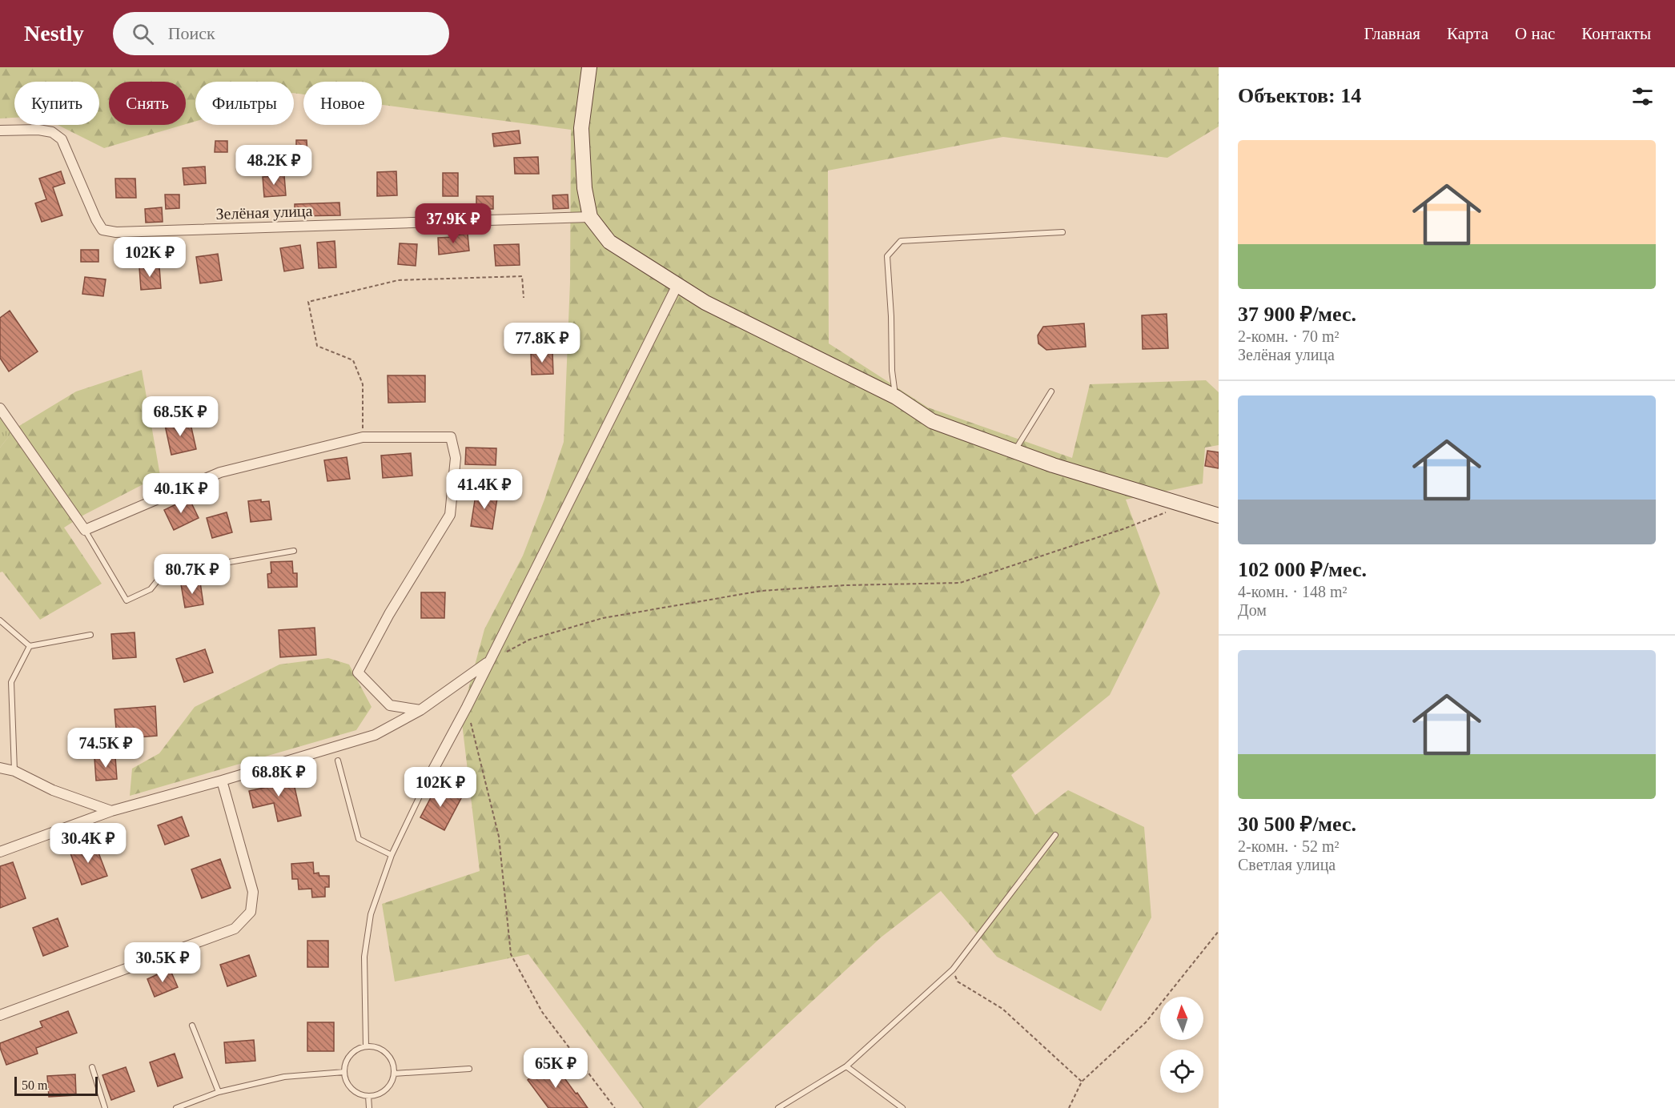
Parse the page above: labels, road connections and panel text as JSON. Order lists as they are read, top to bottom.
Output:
{
  "streets": {
    "street": ["Зелёная улица"]
  },
  "scale_bar": "50 m",
  "north": "top",
  "page": {
    "header": "Nestly",
    "search": "Поиск",
    "nav": [
      "Главная",
      "Карта",
      "О нас",
      "Контакты"
    ],
    "heading": "Объектов: 14",
    "chip": [
      "Купить",
      "Снять",
      "Фильтры",
      "Новое"
    ],
    "list": [
      {
        "name": "37 900 ₽/мес.",
        "note": "2-комн. · 70 m² · Зелёная улица"
      },
      {
        "name": "102 000 ₽/мес.",
        "note": "4-комн. · 148 m² · Дом"
      },
      {
        "name": "30 500 ₽/мес.",
        "note": "2-комн. · 52 m² · Светлая улица"
      }
    ],
    "price": [
      "48.2K ₽",
      "37.9K ₽",
      "102K ₽",
      "77.8K ₽",
      "68.5K ₽",
      "41.4K ₽",
      "40.1K ₽",
      "80.7K ₽",
      "74.5K ₽",
      "68.8K ₽",
      "102K ₽",
      "30.4K ₽",
      "30.5K ₽",
      "65K ₽"
    ],
    "scale": "50 m"
  }
}
